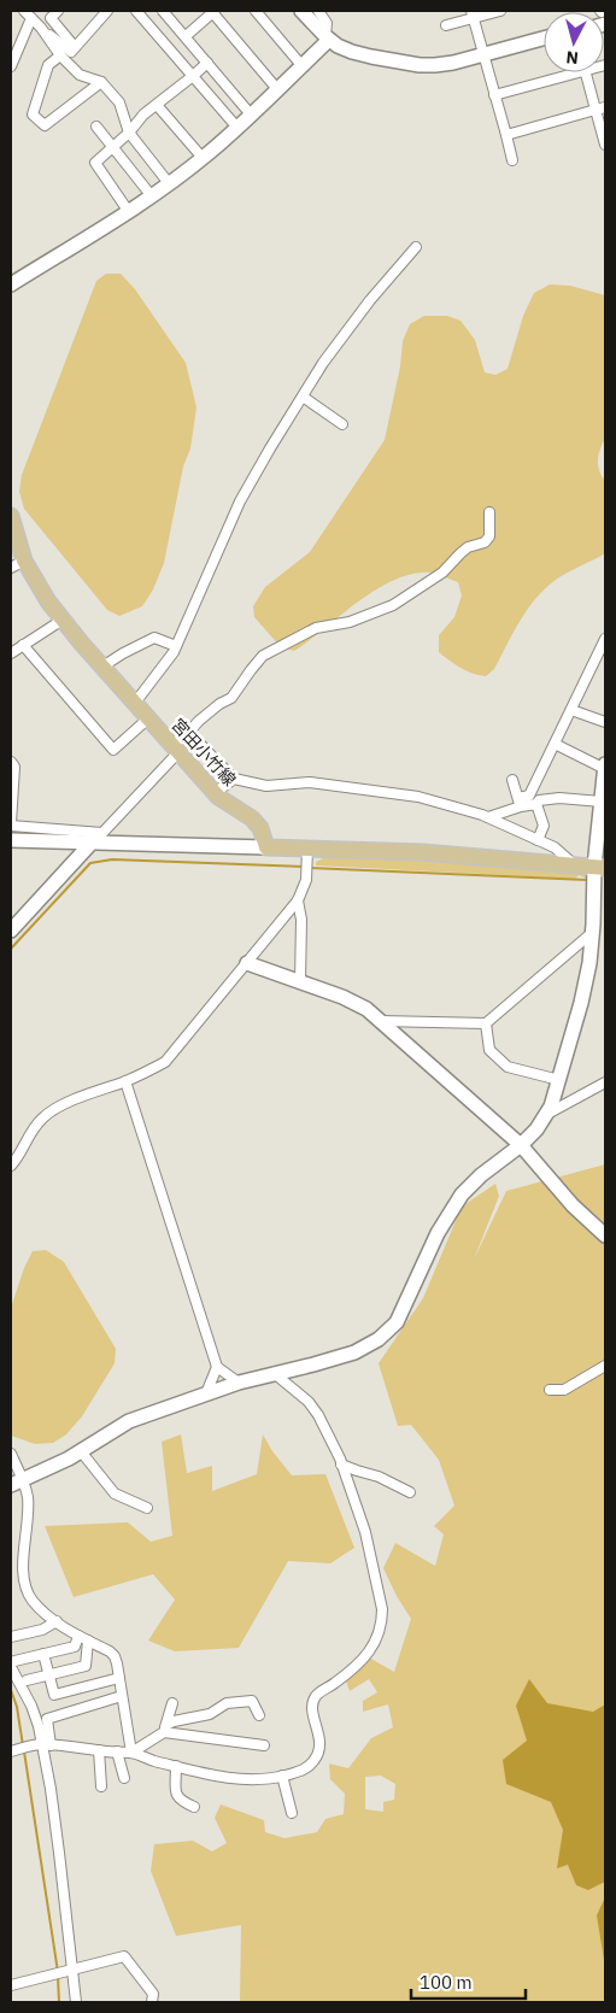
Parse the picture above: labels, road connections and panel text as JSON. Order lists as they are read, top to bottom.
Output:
{
  "streets": {
    "main road": ["宮田小竹線"]
  },
  "scale_bar": "100 m",
  "north": "bottom"
}
